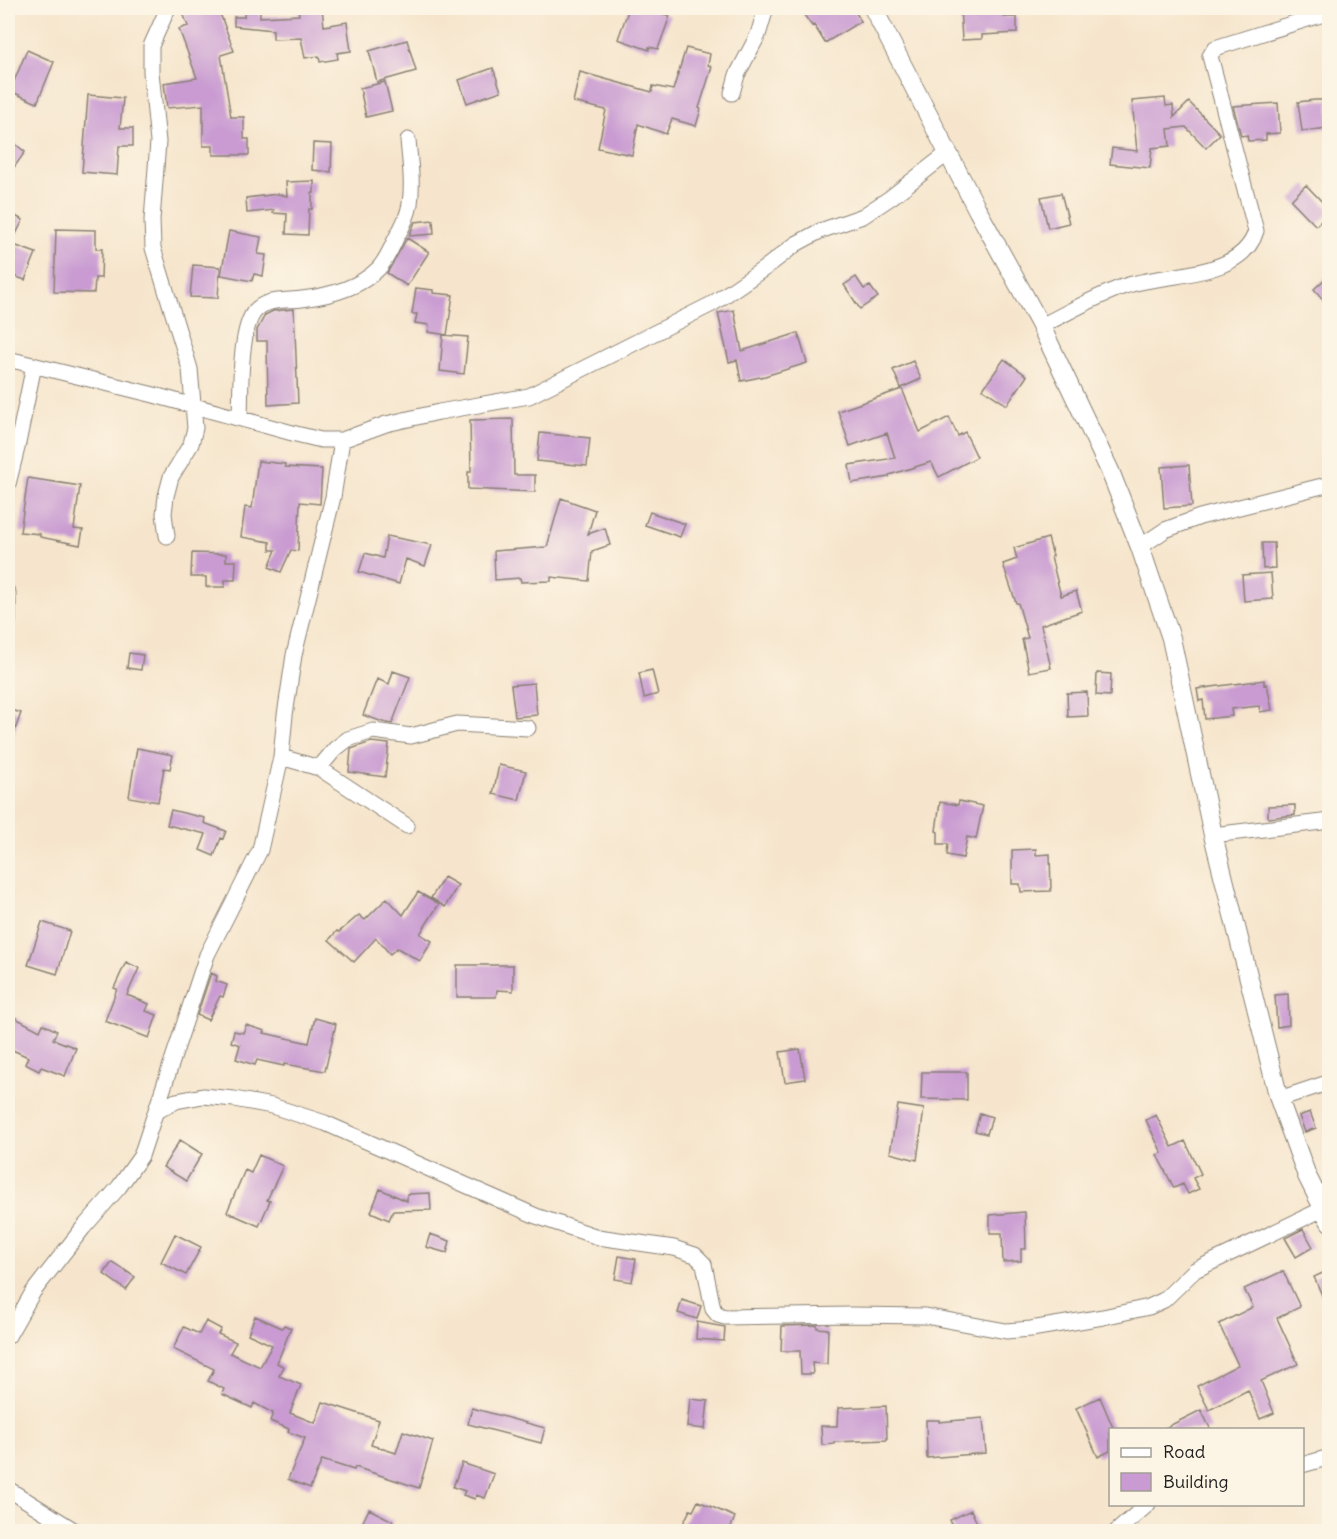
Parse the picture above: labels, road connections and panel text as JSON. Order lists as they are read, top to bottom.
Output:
{
  "legend": ["Road", "Building"]
}
